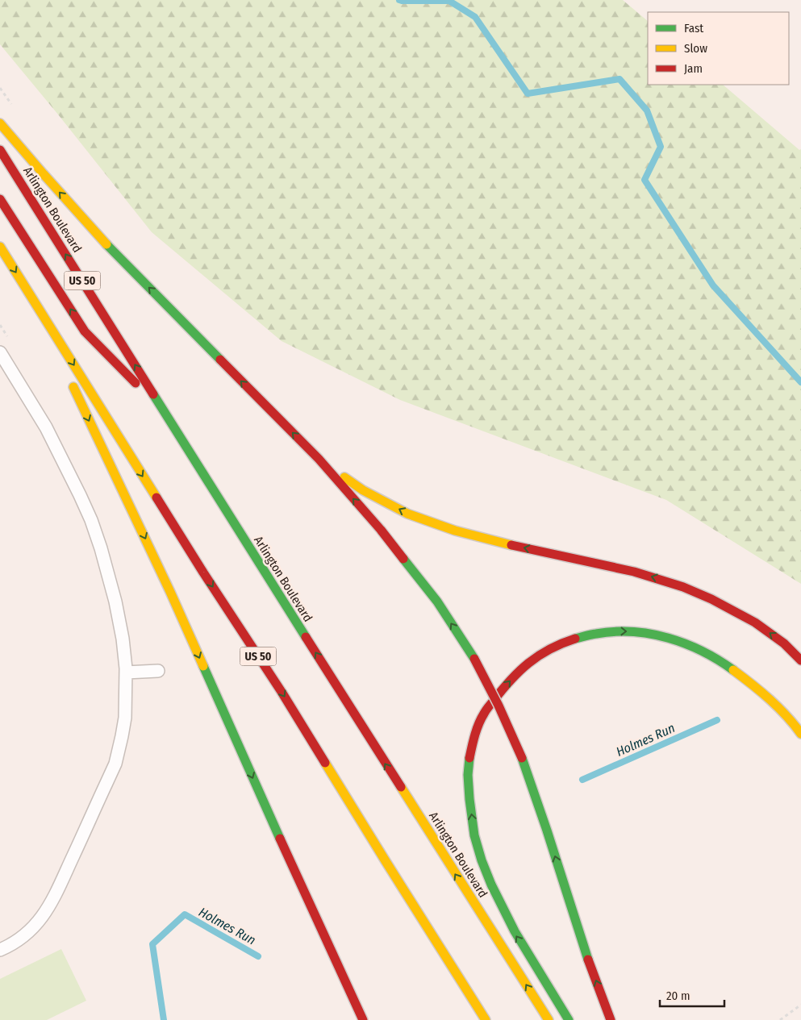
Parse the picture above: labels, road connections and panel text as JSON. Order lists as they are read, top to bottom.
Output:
{
  "streets": {
    "highway": ["Arlington Boulevard", "US 50"]
  },
  "water": ["Holmes Run"],
  "legend": ["Fast", "Slow", "Jam"],
  "scale_bar": "20 m"
}
